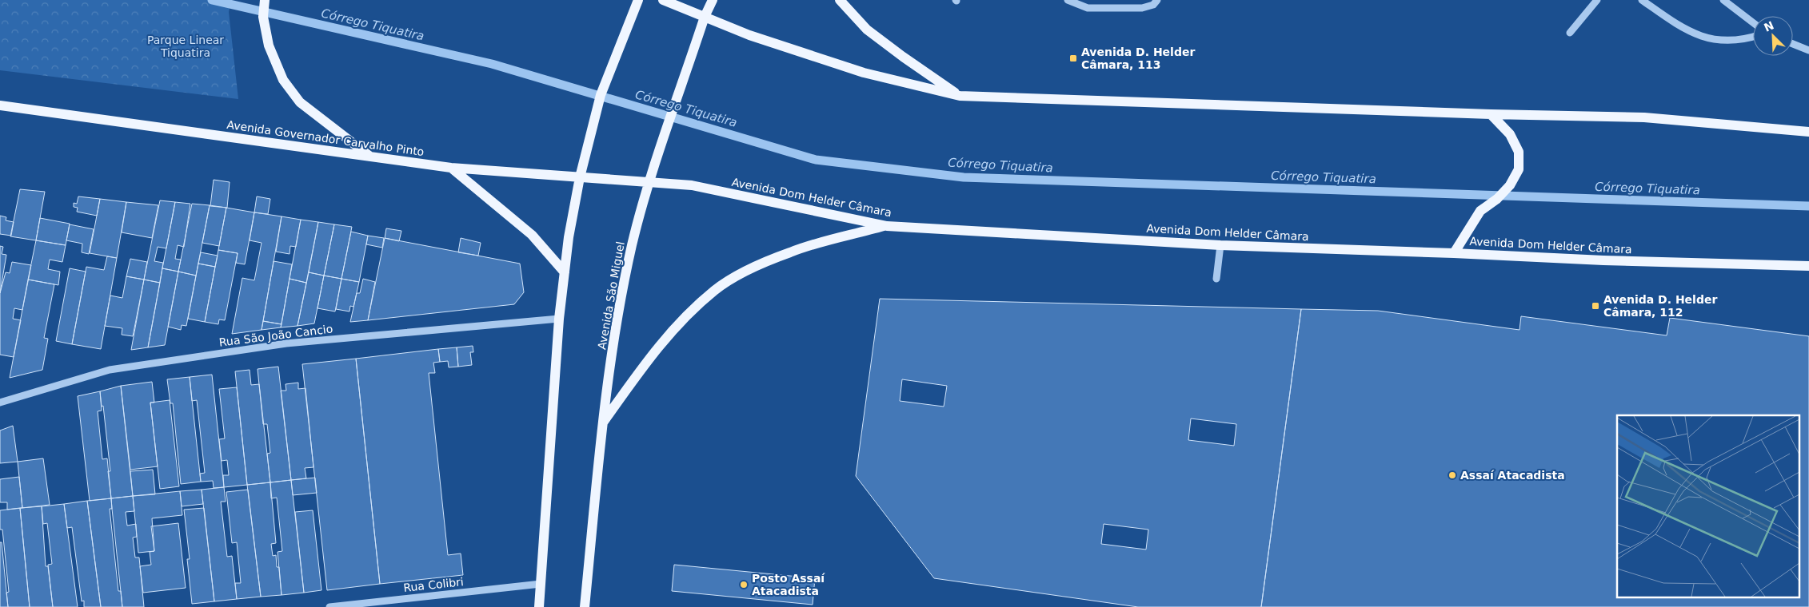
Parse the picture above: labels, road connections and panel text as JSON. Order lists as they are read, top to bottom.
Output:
{
  "streets": {
    "main road": ["Avenida Governador Carvalho Pinto", "Avenida Dom Helder Câmara", "Avenida São Miguel"],
    "street": ["Rua São João Cancio", "Rua Colibri"]
  },
  "crossings": [
    ["Avenida Governador Carvalho Pinto", "Avenida Dom Helder Câmara"],
    ["Avenida Governador Carvalho Pinto", "Avenida São Miguel"],
    ["Avenida Dom Helder Câmara", "Avenida São Miguel"]
  ],
  "water": ["Córrego Tiquatira"],
  "parks": ["Parque Linear Tiquatira"],
  "places": {
    "transit": ["Avenida D. Helder Câmara, 113", "Avenida D. Helder Câmara, 112"],
    "other": ["Assaí Atacadista", "Posto Assaí Atacadista"]
  },
  "north": "top left"
}
